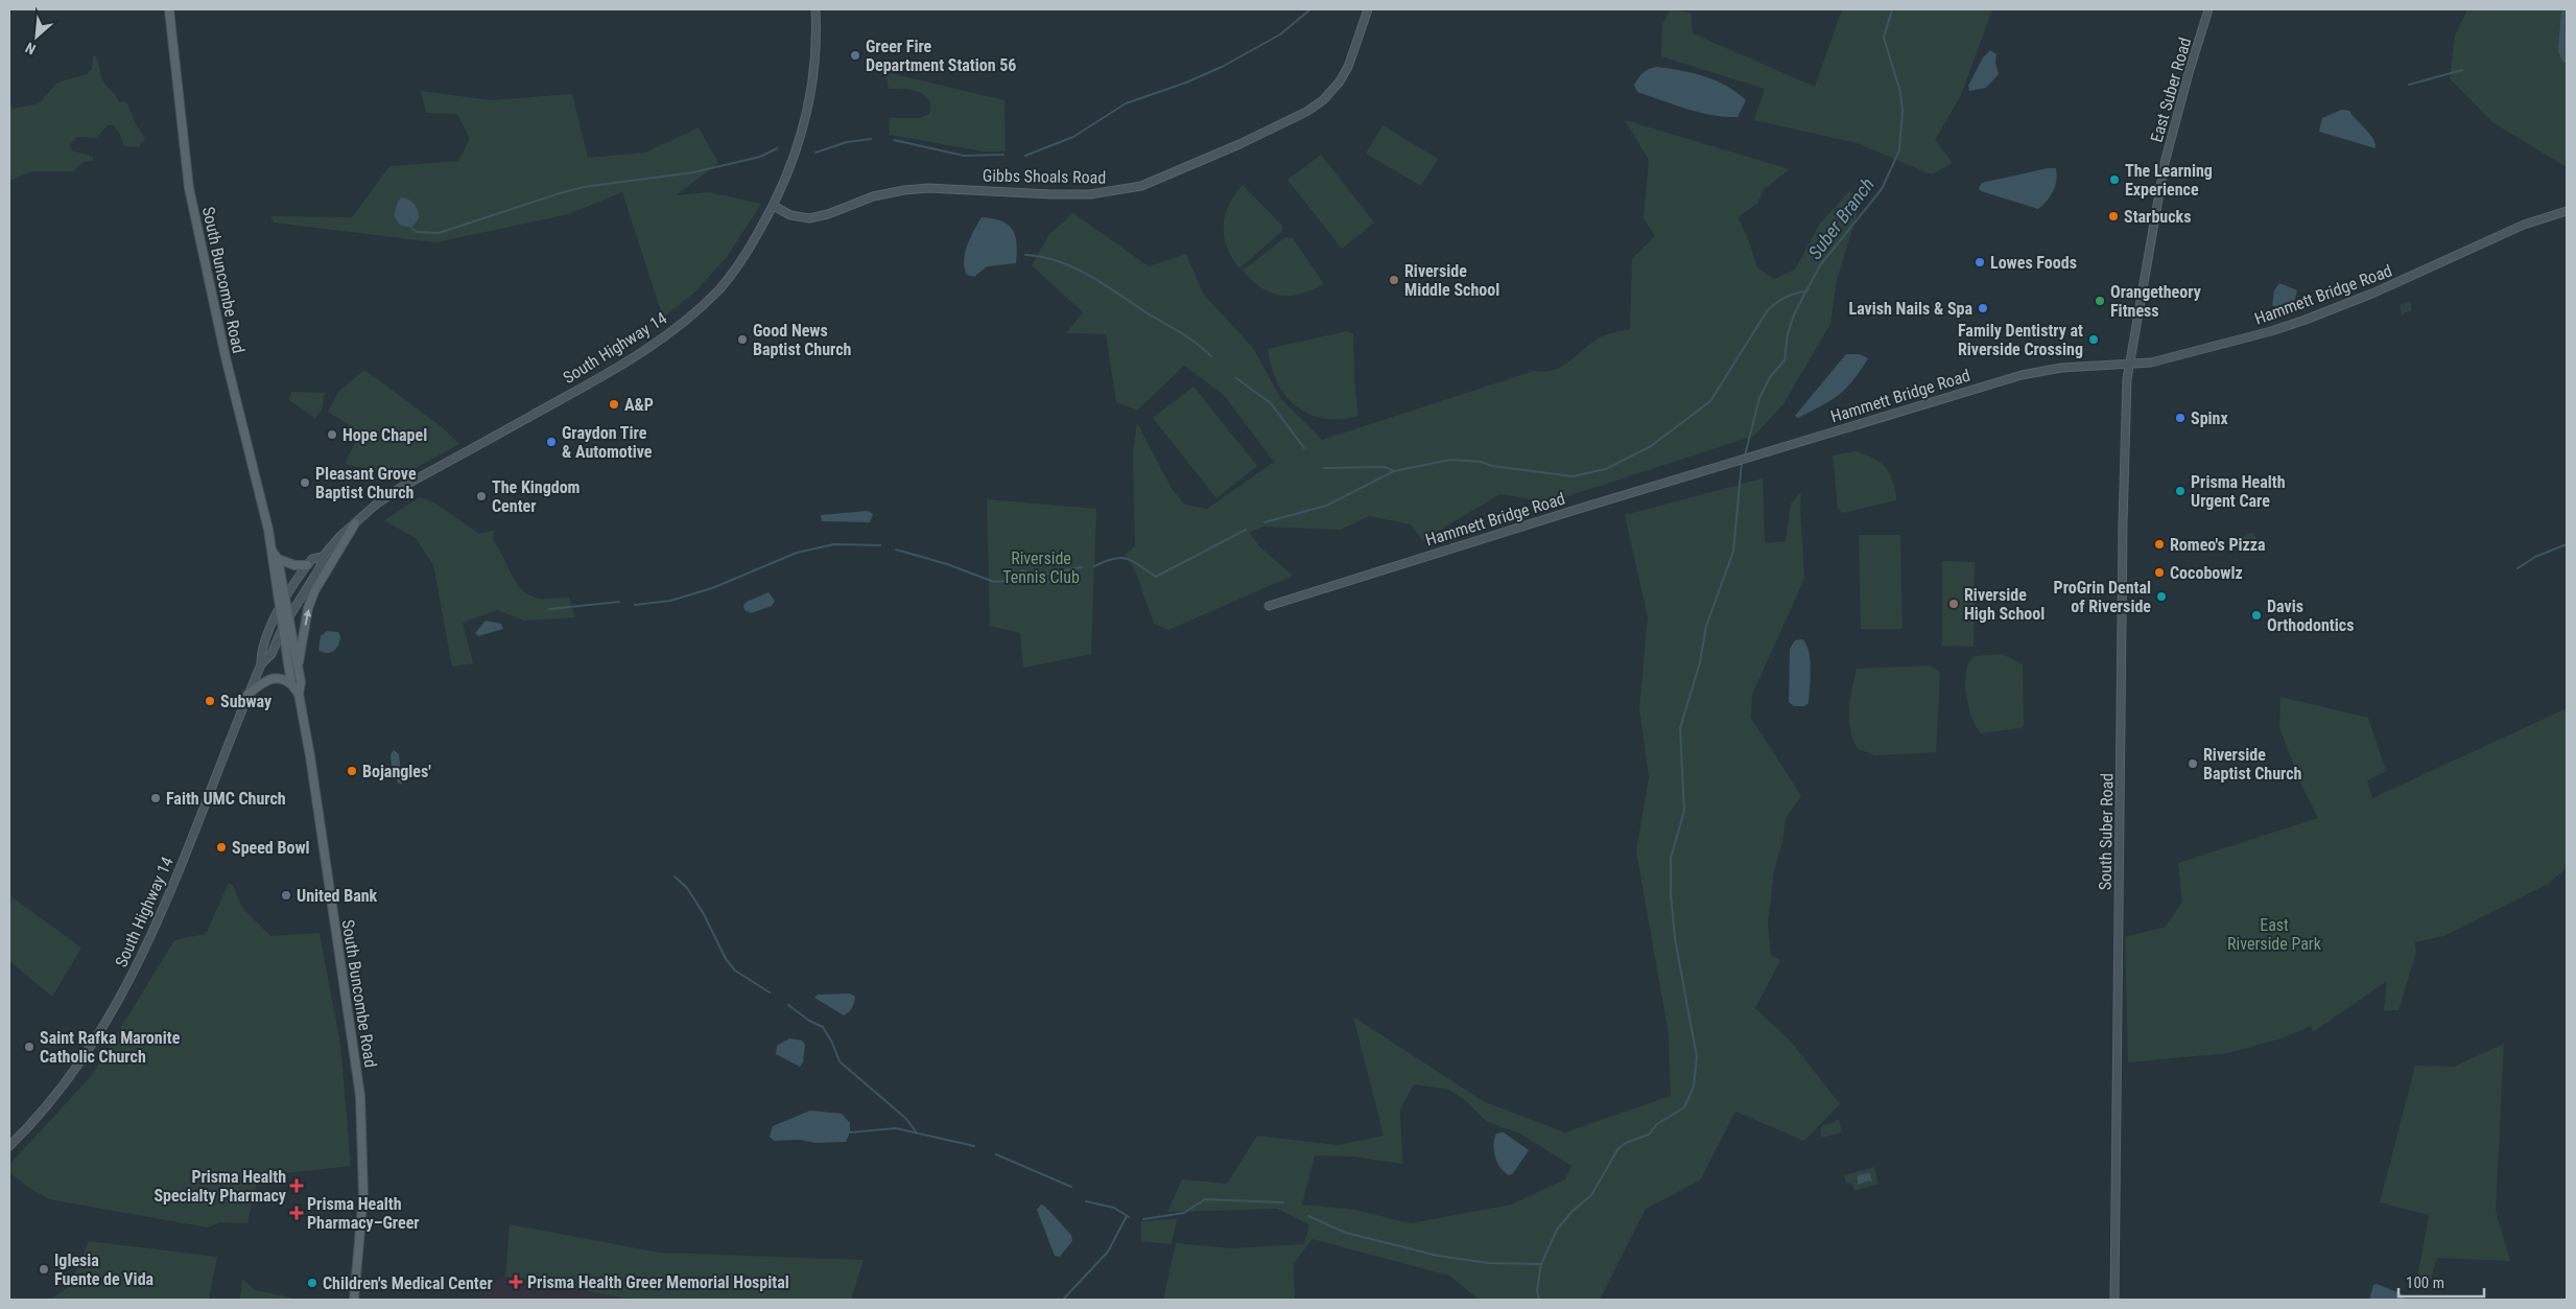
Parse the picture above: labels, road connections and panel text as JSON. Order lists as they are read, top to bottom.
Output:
{
  "streets": {
    "main road": ["South Buncombe Road"],
    "street": [
      "East Suber Road",
      "Gibbs Shoals Road",
      "Hammett Bridge Road",
      "South Highway 14",
      "South Suber Road"
    ]
  },
  "crossings": [
    ["East Suber Road", "Hammett Bridge Road"],
    ["East Suber Road", "South Suber Road"],
    ["Gibbs Shoals Road", "South Highway 14"],
    ["South Buncombe Road", "South Highway 14"],
    ["Hammett Bridge Road", "South Suber Road"]
  ],
  "water": ["Suber Branch"],
  "parks": ["Riverside Tennis Club", "East Riverside Park"],
  "places": {
    "other": [
      "Greer Fire Department Station 56",
      "The Learning Experience",
      "Starbucks",
      "Lowes Foods",
      "Riverside Middle School",
      "Orangetheory Fitness",
      "Lavish Nails & Spa",
      "Good News Baptist Church",
      "Family Dentistry at Riverside Crossing",
      "A&P",
      "Spinx",
      "Hope Chapel",
      "Graydon Tire & Automotive",
      "Pleasant Grove Baptist Church",
      "Prisma Health Urgent Care",
      "The Kingdom Center",
      "Romeo's Pizza",
      "Cocobowlz",
      "ProGrin Dental of Riverside",
      "Riverside High School",
      "Davis Orthodontics",
      "Subway",
      "Riverside Baptist Church",
      "Bojangles'",
      "Faith UMC Church",
      "Speed Bowl",
      "United Bank",
      "Saint Rafka Maronite Catholic Church",
      "Iglesia Fuente de Vida",
      "Children's Medical Center"
    ],
    "health": ["Prisma Health Specialty Pharmacy", "Prisma Health Pharmacy–Greer", "Prisma Health Greer Memorial Hospital"]
  },
  "scale_bar": "100 m",
  "north": "bottom left"
}
